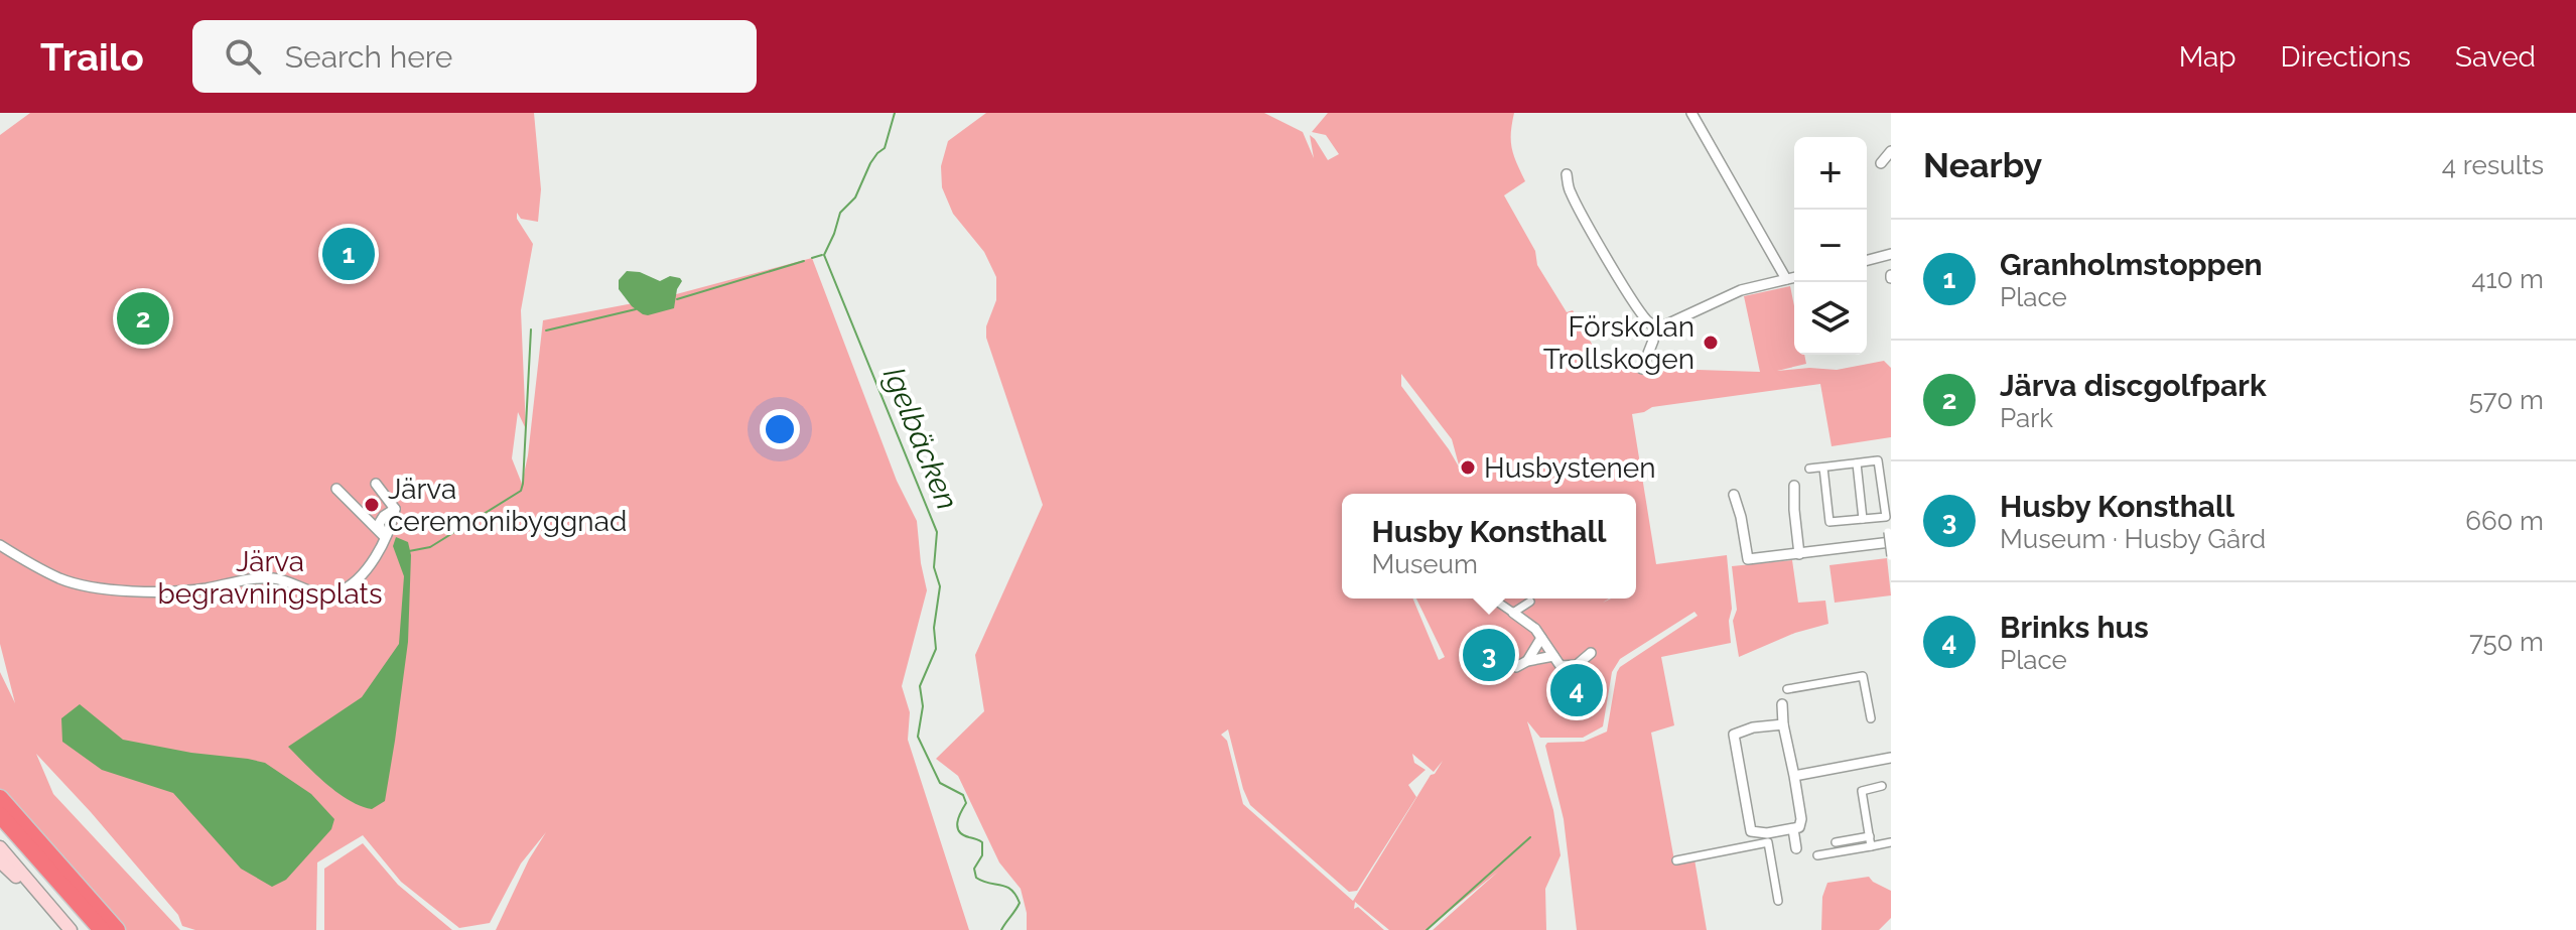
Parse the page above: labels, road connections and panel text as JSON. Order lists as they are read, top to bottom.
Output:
{
  "water": ["Igelbäcken"],
  "parks": ["Järva begravningsplats"],
  "places": ["Förskolan Trollskogen", "Husbystenen", "Järva ceremonibyggnad"],
  "page": {
    "header": "Trailo",
    "search": "Search here",
    "nav": ["Map", "Directions", "Saved"],
    "heading": ["Nearby", "4 results"],
    "map_buttons": ["+", "−"],
    "list": [
      {
        "mark": "1",
        "name": "Granholmstoppen",
        "note": "Place",
        "value": "410 m"
      },
      {
        "mark": "2",
        "name": "Järva discgolfpark",
        "note": "Park",
        "value": "570 m"
      },
      {
        "mark": "3",
        "name": "Husby Konsthall",
        "note": "Museum · Husby Gård",
        "value": "660 m"
      },
      {
        "mark": "4",
        "name": "Brinks hus",
        "note": "Place",
        "value": "750 m"
      }
    ],
    "pins": [
      "1",
      "2",
      "3",
      "4"
    ],
    "popup": ["Husby Konsthall", "Museum"]
  }
}
